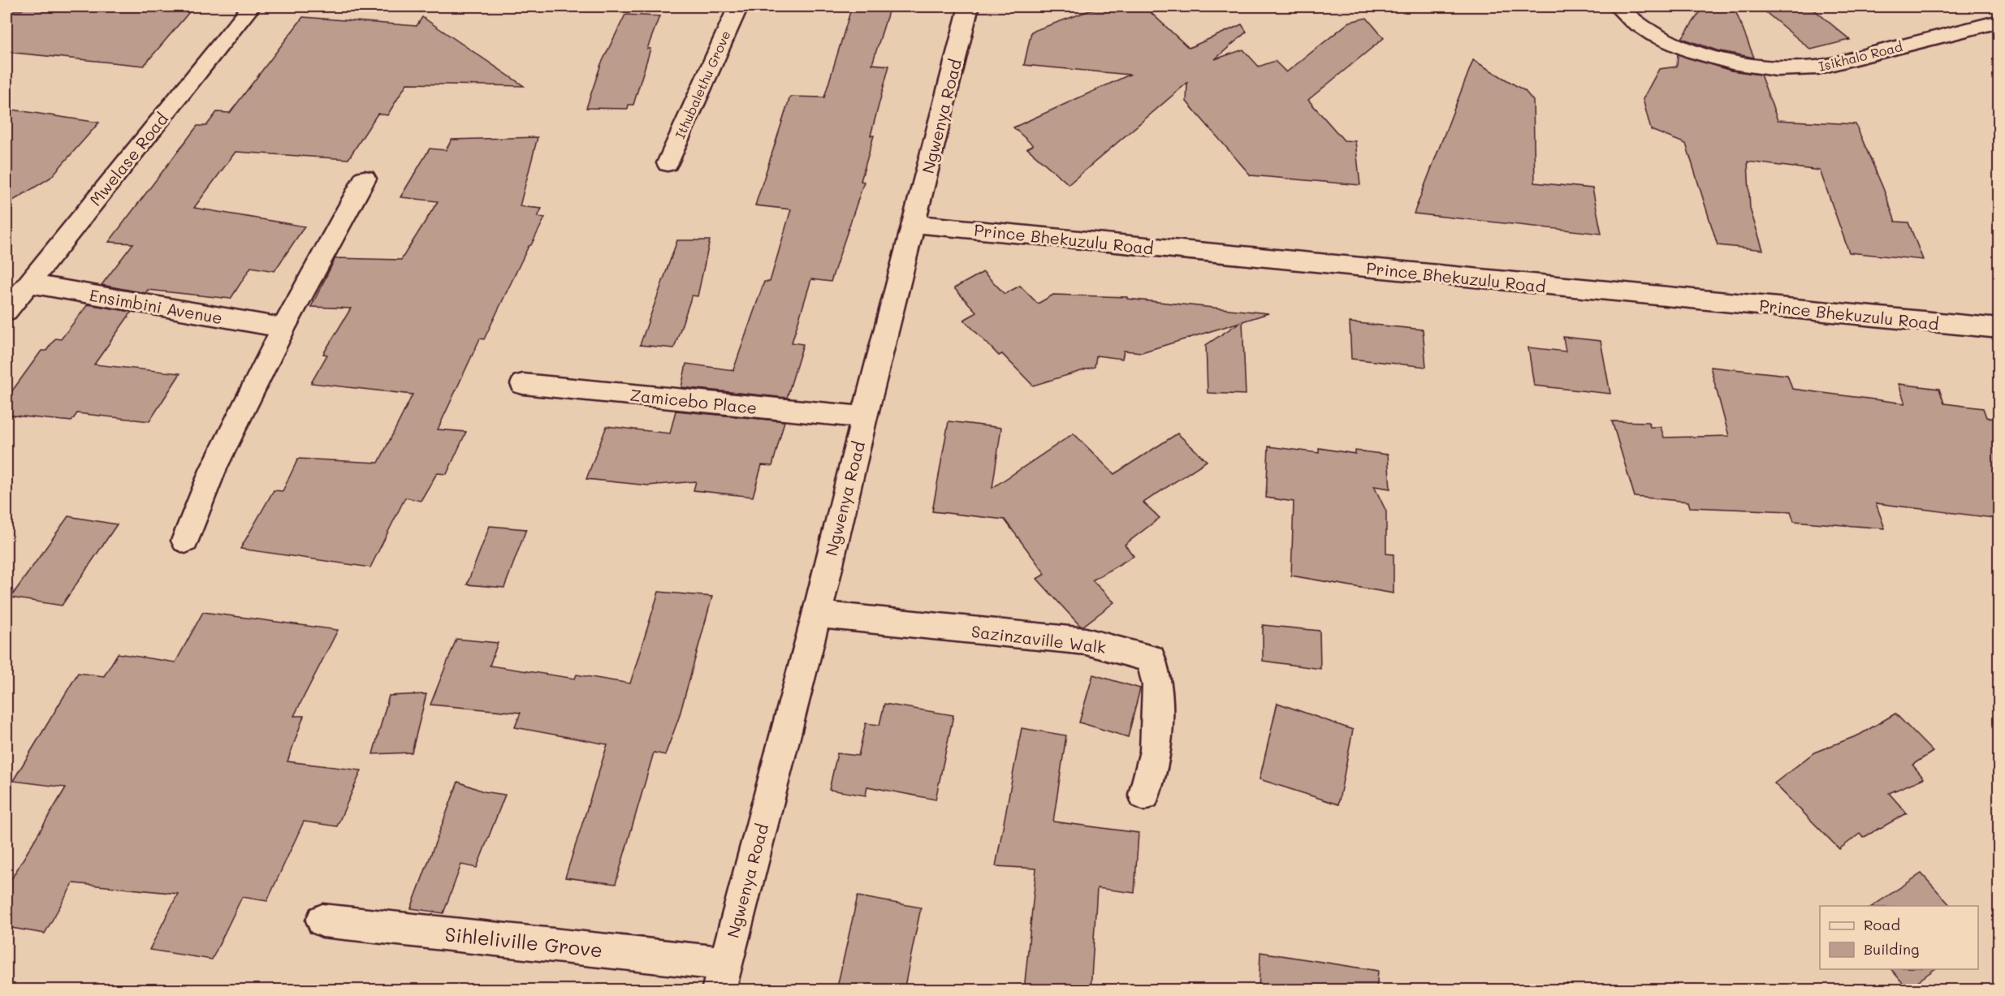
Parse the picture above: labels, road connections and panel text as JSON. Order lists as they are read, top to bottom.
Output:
{
  "streets": {
    "street": [
      "Isikhalo Road",
      "Ithubalethu Grove",
      "Ngwenya Road",
      "Mwelase Road",
      "Prince Bhekuzulu Road",
      "Ensimbini Avenue",
      "Zamicebo Place",
      "Sazinzaville Walk",
      "Sihleliville Grove"
    ]
  },
  "crossings": [
    ["Ngwenya Road", "Prince Bhekuzulu Road"],
    ["Ngwenya Road", "Zamicebo Place"],
    ["Ngwenya Road", "Sazinzaville Walk"],
    ["Ngwenya Road", "Sihleliville Grove"],
    ["Mwelase Road", "Ensimbini Avenue"]
  ],
  "legend": ["Road", "Building"]
}
